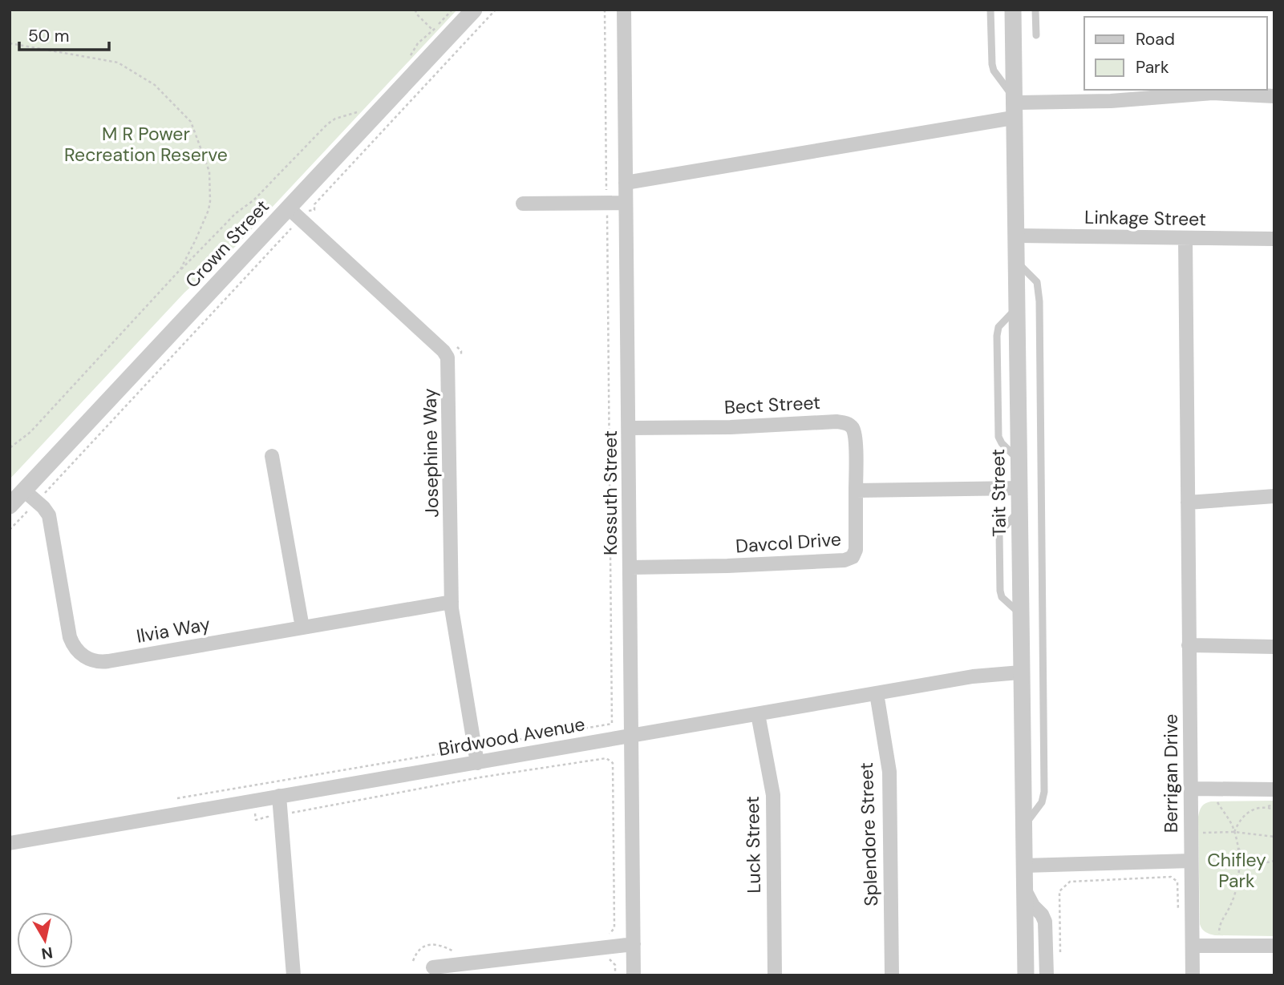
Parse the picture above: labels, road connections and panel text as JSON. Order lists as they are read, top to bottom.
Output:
{
  "streets": {
    "street": [
      "Linkage Street",
      "Crown Street",
      "Bect Street",
      "Josephine Way",
      "Kossuth Street",
      "Tait Street",
      "Davcol Drive",
      "Ilvia Way",
      "Birdwood Avenue",
      "Berrigan Drive",
      "Splendore Street",
      "Luck Street"
    ]
  },
  "crossings": [
    ["Linkage Street", "Tait Street"],
    ["Linkage Street", "Berrigan Drive"],
    ["Crown Street", "Josephine Way"],
    ["Crown Street", "Ilvia Way"],
    ["Bect Street", "Kossuth Street"],
    ["Bect Street", "Davcol Drive"],
    ["Josephine Way", "Ilvia Way"],
    ["Josephine Way", "Birdwood Avenue"],
    ["Kossuth Street", "Davcol Drive"],
    ["Kossuth Street", "Birdwood Avenue"],
    ["Tait Street", "Birdwood Avenue"],
    ["Birdwood Avenue", "Splendore Street"],
    ["Birdwood Avenue", "Luck Street"]
  ],
  "parks": ["M R Power Recreation Reserve", "Chifley Park"],
  "legend": ["Road", "Park"],
  "scale_bar": "50 m",
  "north": "bottom"
}
